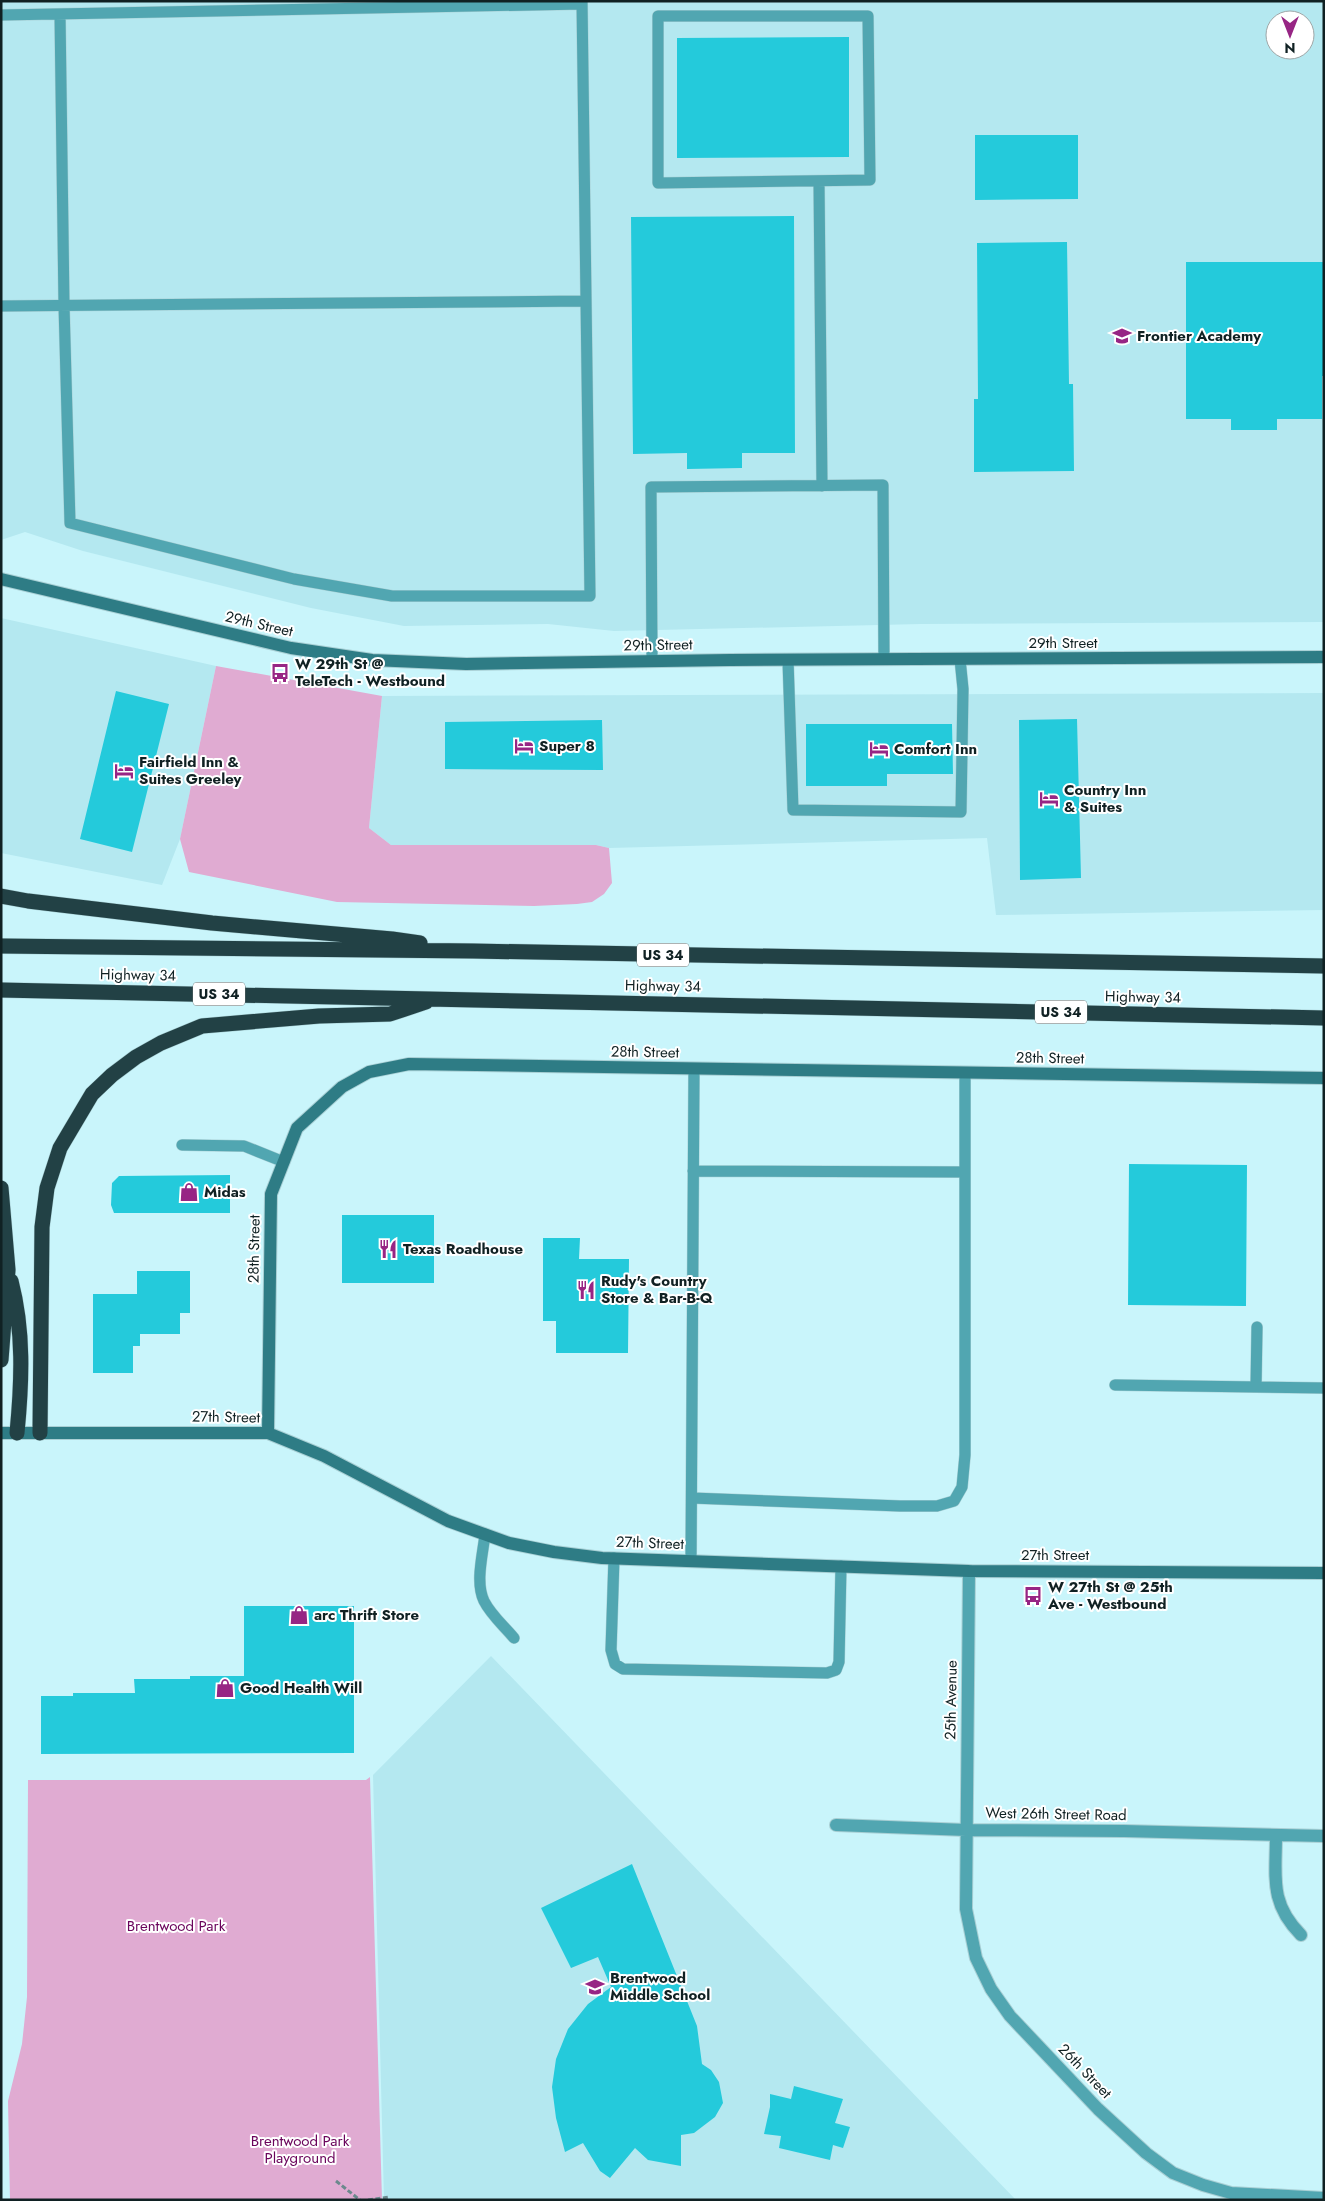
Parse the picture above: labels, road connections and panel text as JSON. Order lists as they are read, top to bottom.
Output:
{
  "streets": {
    "highway": ["US 34", "Highway 34"],
    "street": [
      "29th Street",
      "28th Street",
      "27th Street",
      "25th Avenue",
      "West 26th Street Road",
      "26th Street"
    ]
  },
  "crossings": [
    ["28th Street", "27th Street"],
    ["27th Street", "25th Avenue"],
    ["25th Avenue", "West 26th Street Road"],
    ["25th Avenue", "26th Street"],
    ["West 26th Street Road", "26th Street"]
  ],
  "parks": ["Brentwood Park", "Brentwood Park Playground"],
  "places": {
    "school or university": ["Frontier Academy", "Brentwood Middle School"],
    "bus stop": ["W 29th St @ TeleTech - Westbound", "W 27th St @ 25th Ave - Westbound"],
    "hotel": [
      "Super 8",
      "Comfort Inn",
      "Fairfield Inn & Suites Greeley",
      "Country Inn & Suites"
    ],
    "shop": ["Midas", "arc Thrift Store", "Good Health Will"],
    "restaurant": ["Texas Roadhouse", "Rudy's Country Store & Bar-B-Q"]
  },
  "north": "bottom"
}
